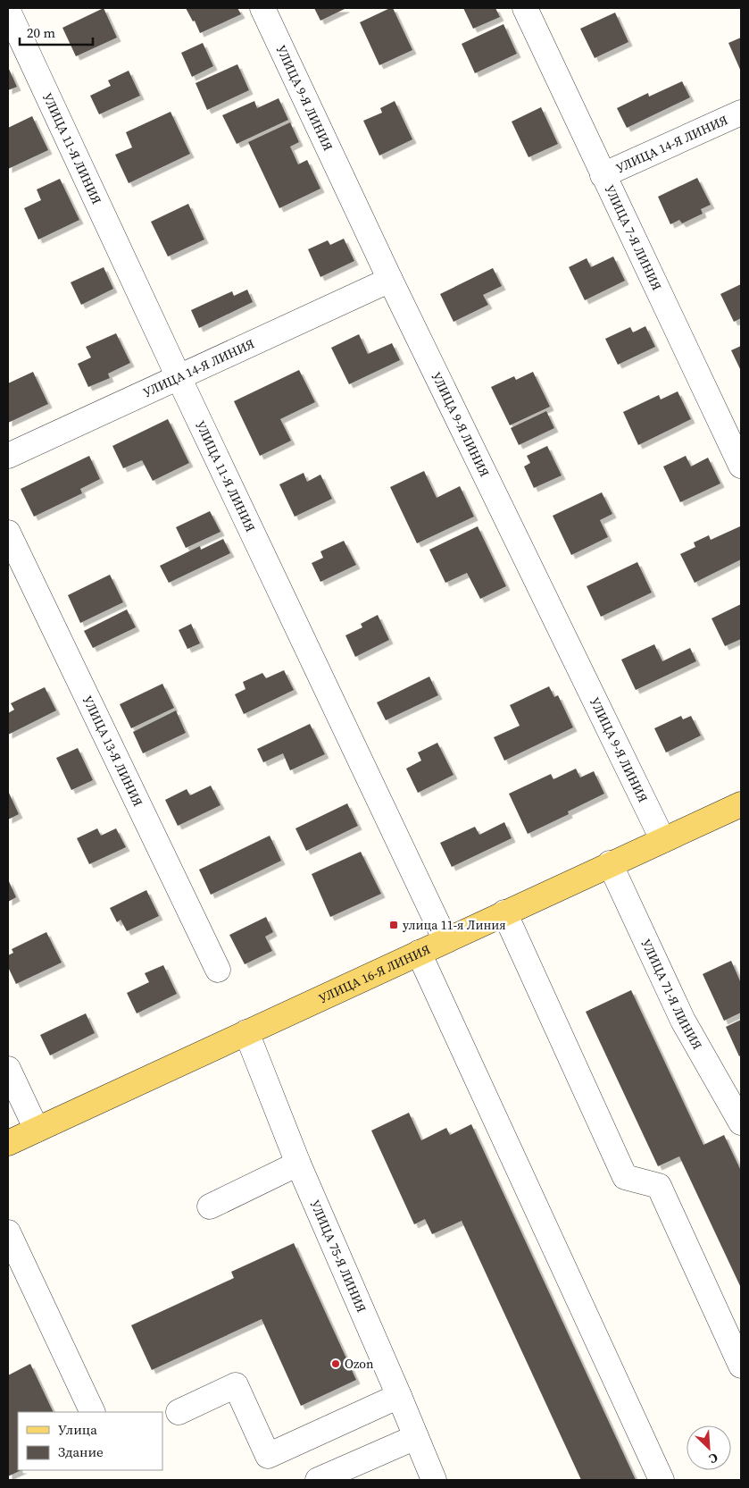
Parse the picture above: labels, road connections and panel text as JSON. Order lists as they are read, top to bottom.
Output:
{
  "streets": {
    "main road": ["УЛИЦА 16-Я ЛИНИЯ"],
    "street": [
      "УЛИЦА 9-Я ЛИНИЯ",
      "УЛИЦА 14-Я ЛИНИЯ",
      "УЛИЦА 11-Я ЛИНИЯ",
      "УЛИЦА 7-Я ЛИНИЯ",
      "УЛИЦА 13-Я ЛИНИЯ",
      "УЛИЦА 71-Я ЛИНИЯ",
      "УЛИЦА 75-Я ЛИНИЯ"
    ]
  },
  "crossings": [
    ["УЛИЦА 9-Я ЛИНИЯ", "УЛИЦА 14-Я ЛИНИЯ"],
    ["УЛИЦА 9-Я ЛИНИЯ", "УЛИЦА 16-Я ЛИНИЯ"],
    ["УЛИЦА 14-Я ЛИНИЯ", "УЛИЦА 11-Я ЛИНИЯ"],
    ["УЛИЦА 14-Я ЛИНИЯ", "УЛИЦА 7-Я ЛИНИЯ"],
    ["УЛИЦА 11-Я ЛИНИЯ", "УЛИЦА 16-Я ЛИНИЯ"],
    ["УЛИЦА 16-Я ЛИНИЯ", "УЛИЦА 71-Я ЛИНИЯ"],
    ["УЛИЦА 16-Я ЛИНИЯ", "УЛИЦА 75-Я ЛИНИЯ"]
  ],
  "places": {
    "transit": ["улица 11-я Линия"],
    "other": ["Ozon"]
  },
  "legend": ["Улица", "Здание"],
  "scale_bar": "20 m",
  "north": "bottom right"
}
